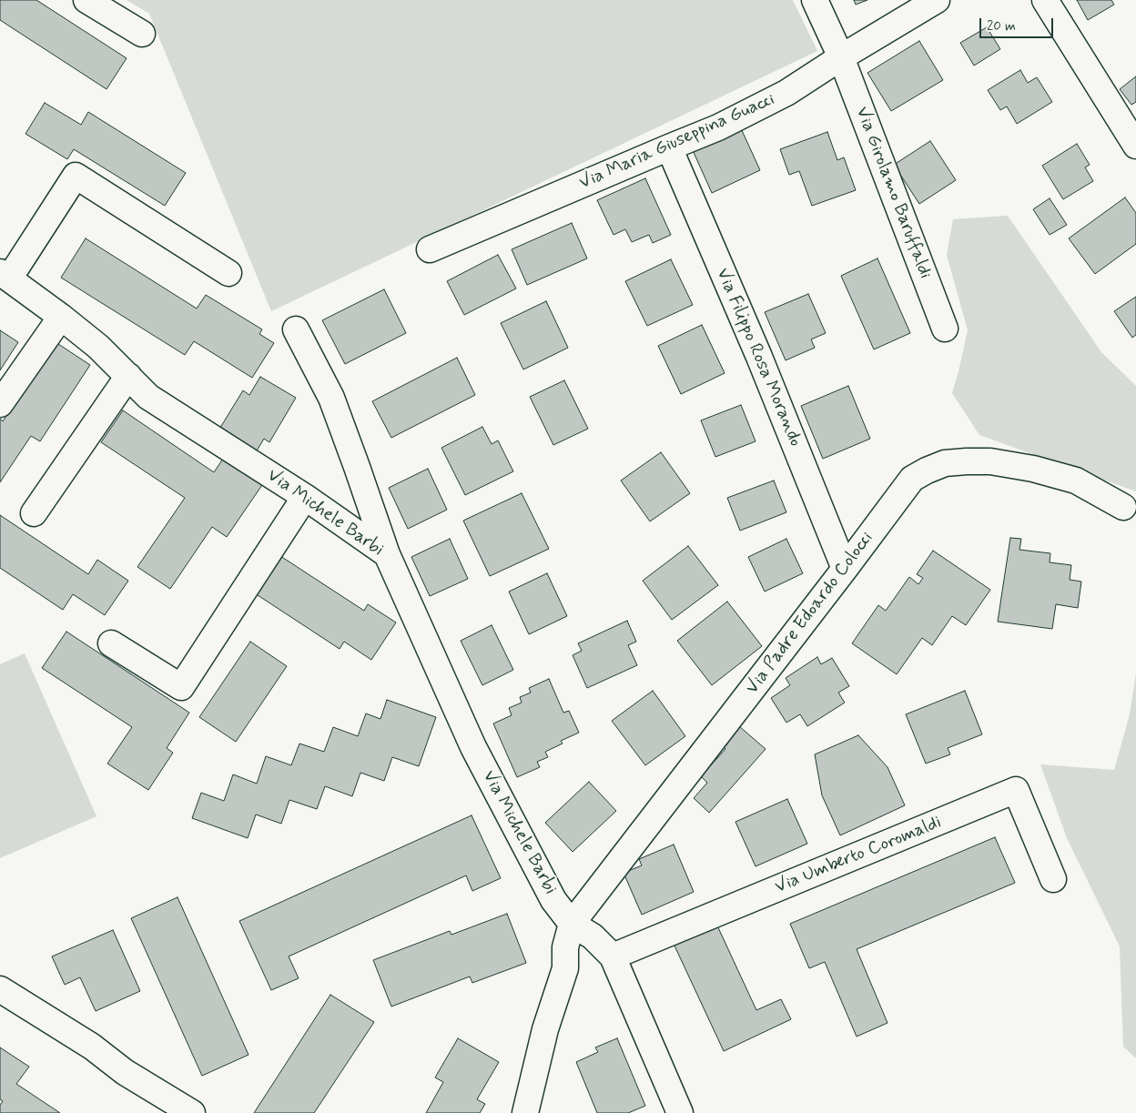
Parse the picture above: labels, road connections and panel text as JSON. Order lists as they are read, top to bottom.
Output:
{
  "streets": {
    "street": [
      "Via Maria Giuseppina Guacci",
      "Via Girolamo Baruffaldi",
      "Via Filippo Rosa Morando",
      "Via Michele Barbi",
      "Via Padre Edoardo Colocci",
      "Via Umberto Coromaldi"
    ]
  },
  "crossings": [
    ["Via Maria Giuseppina Guacci", "Via Girolamo Baruffaldi"],
    ["Via Maria Giuseppina Guacci", "Via Filippo Rosa Morando"],
    ["Via Filippo Rosa Morando", "Via Padre Edoardo Colocci"],
    ["Via Michele Barbi", "Via Padre Edoardo Colocci"]
  ],
  "scale_bar": "20 m"
}
